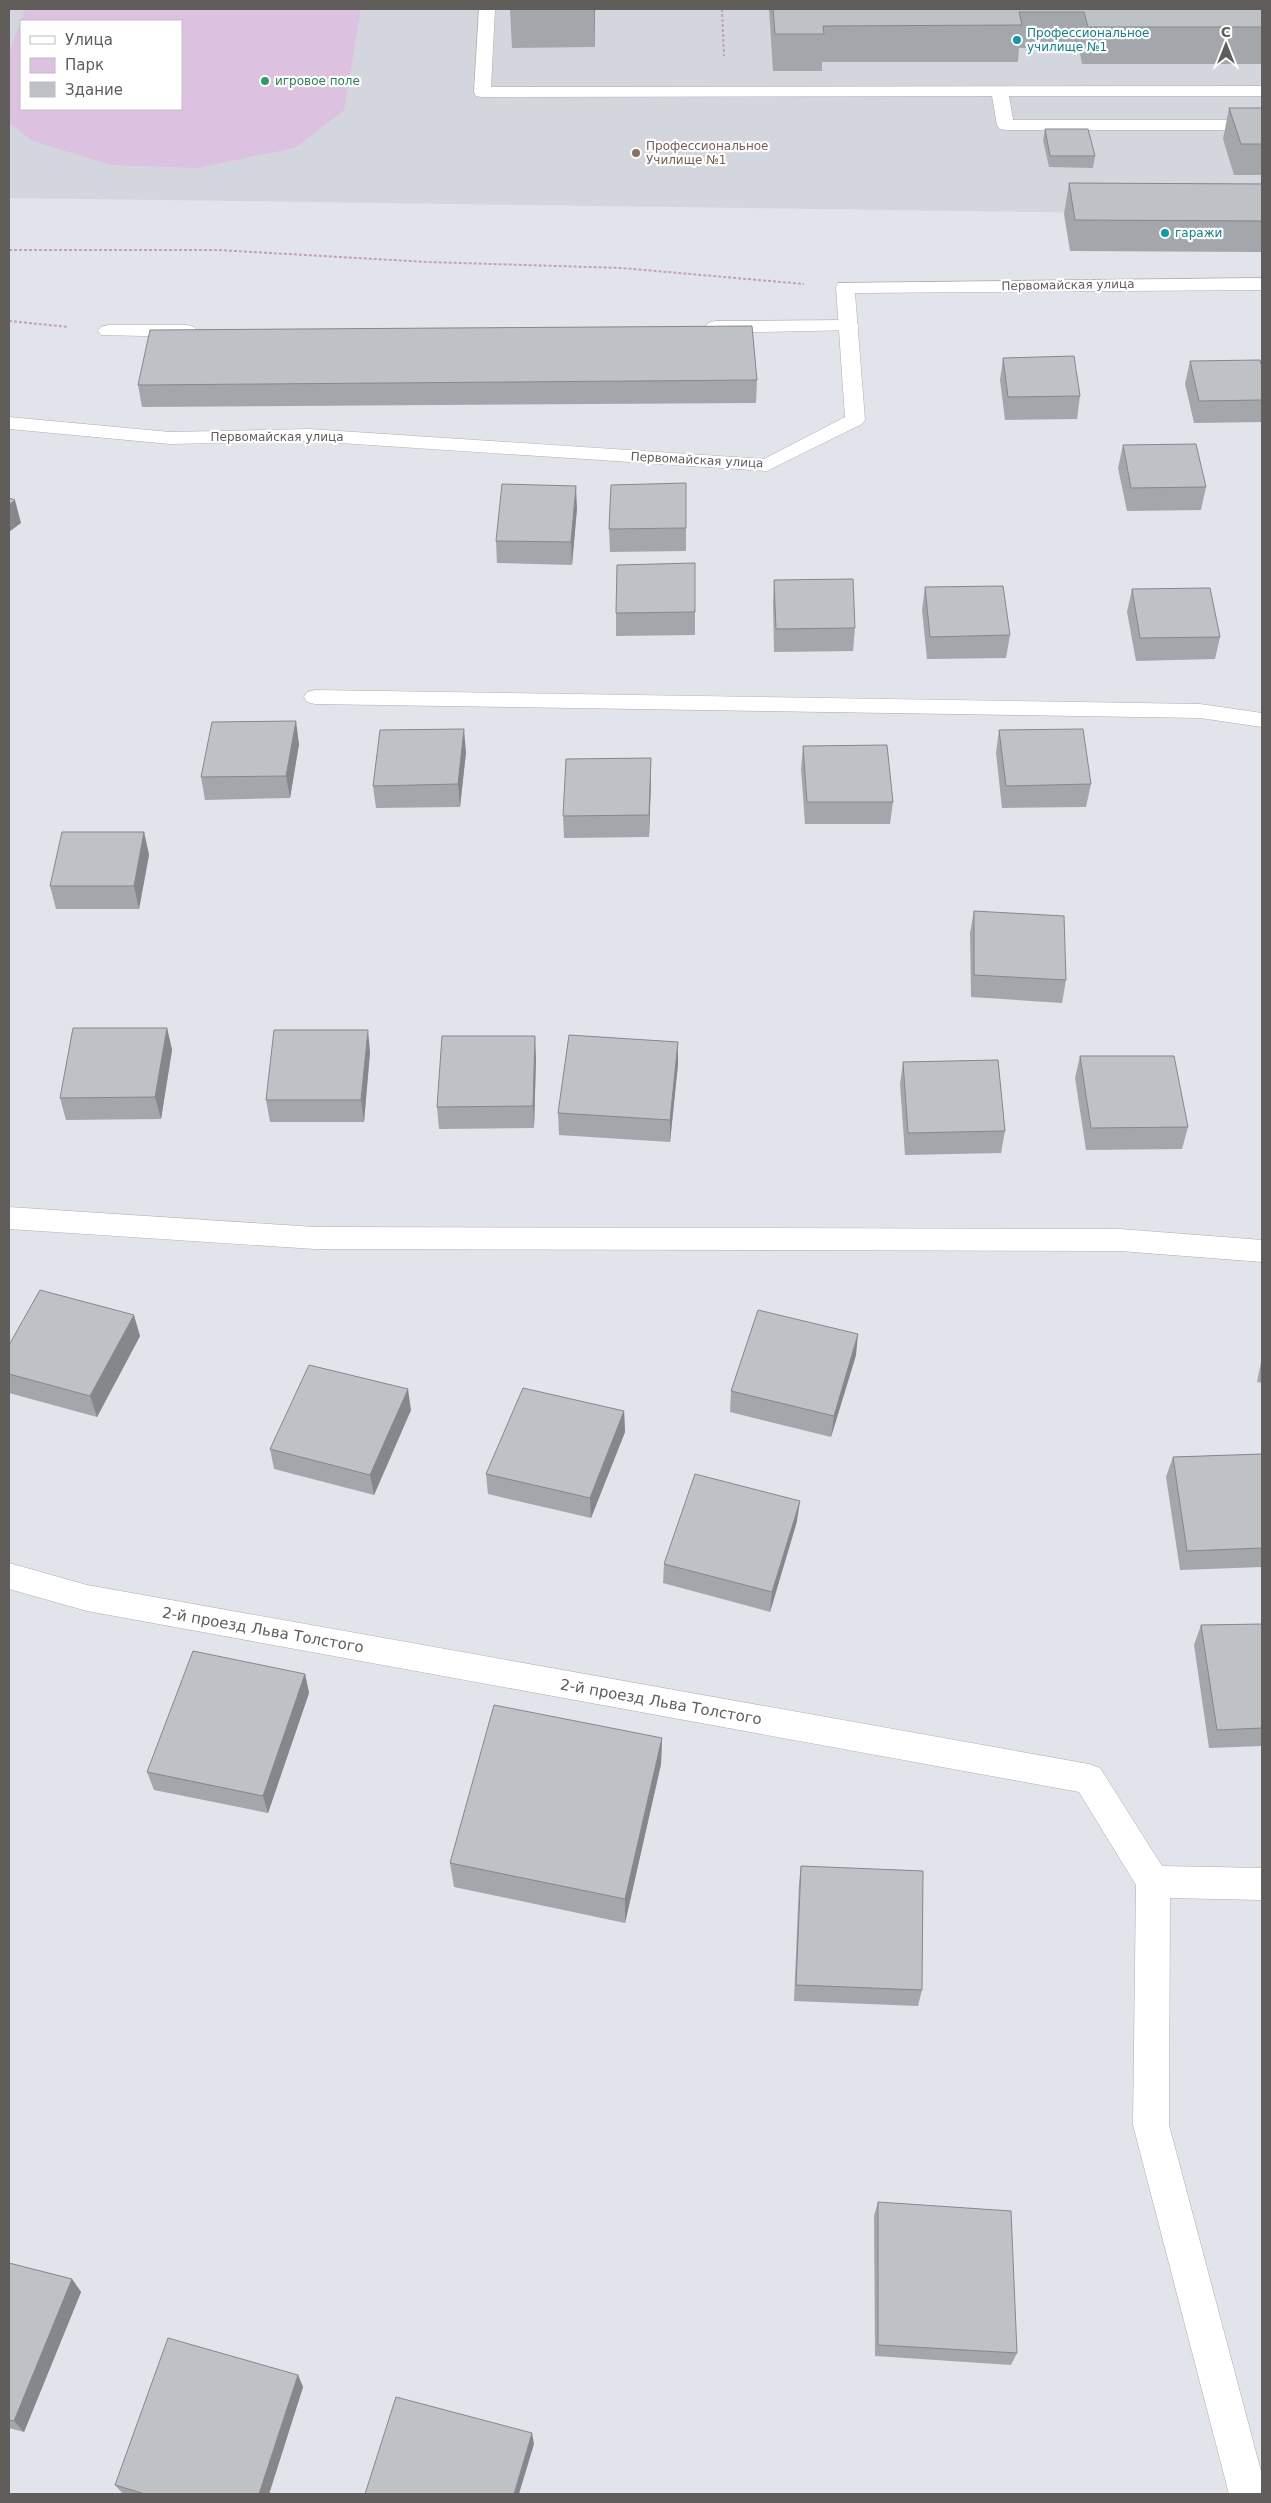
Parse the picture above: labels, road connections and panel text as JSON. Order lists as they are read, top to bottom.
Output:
{
  "streets": {
    "street": ["Первомайская улица", "2-й проезд Льва Толстого"]
  },
  "places": [
    "Профессиональное училище №1",
    "игровое поле",
    "Профессиональное Училище №1",
    "гаражи"
  ],
  "legend": ["Улица", "Парк", "Здание"],
  "north": "top"
}
